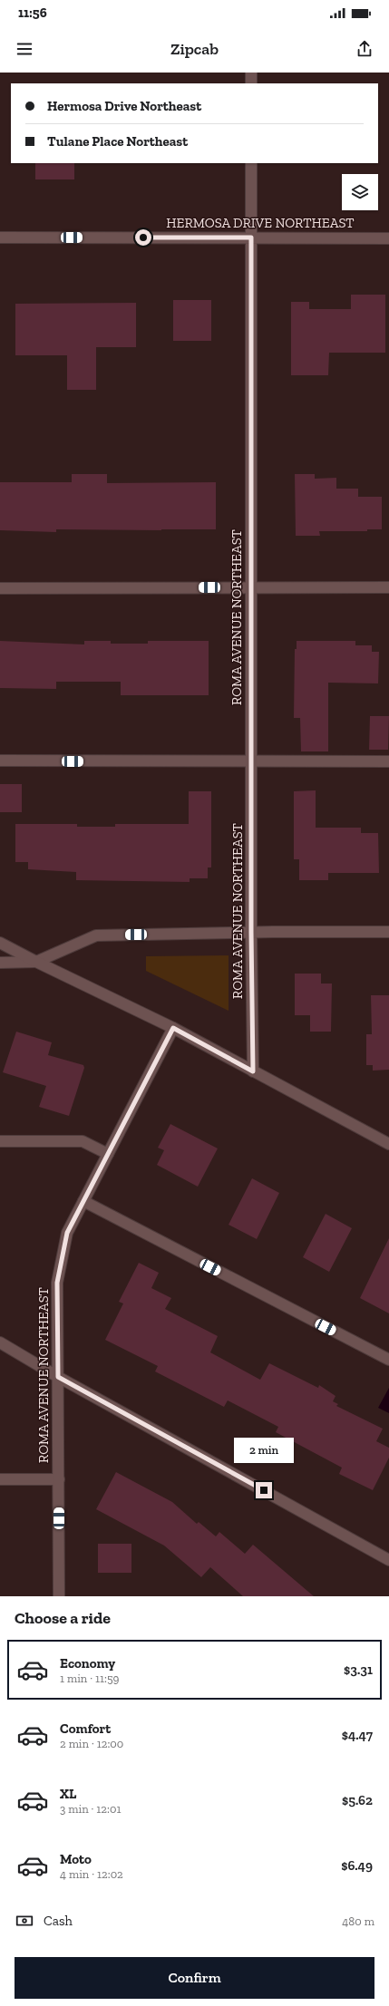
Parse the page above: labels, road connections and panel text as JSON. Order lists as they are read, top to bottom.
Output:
{
  "streets": {
    "street": ["HERMOSA DRIVE NORTHEAST", "ROMA AVENUE NORTHEAST"]
  },
  "crossings": [
    ["HERMOSA DRIVE NORTHEAST", "ROMA AVENUE NORTHEAST"]
  ],
  "page": {
    "status": "11:56",
    "header": "Zipcab",
    "banner": ["Hermosa Drive Northeast", "Tulane Place Northeast"],
    "bubble": "2 min",
    "heading": "Choose a ride",
    "list": [
      {
        "name": "Economy",
        "note": "1 min · 11:59",
        "value": "$3.31"
      },
      {
        "name": "Comfort",
        "note": "2 min · 12:00",
        "value": "$4.47"
      },
      {
        "name": "XL",
        "note": "3 min · 12:01",
        "value": "$5.62"
      },
      {
        "name": "Moto",
        "note": "4 min · 12:02",
        "value": "$6.49"
      }
    ],
    "pay": ["Cash", "480 m"],
    "buttons": "Confirm"
  }
}
